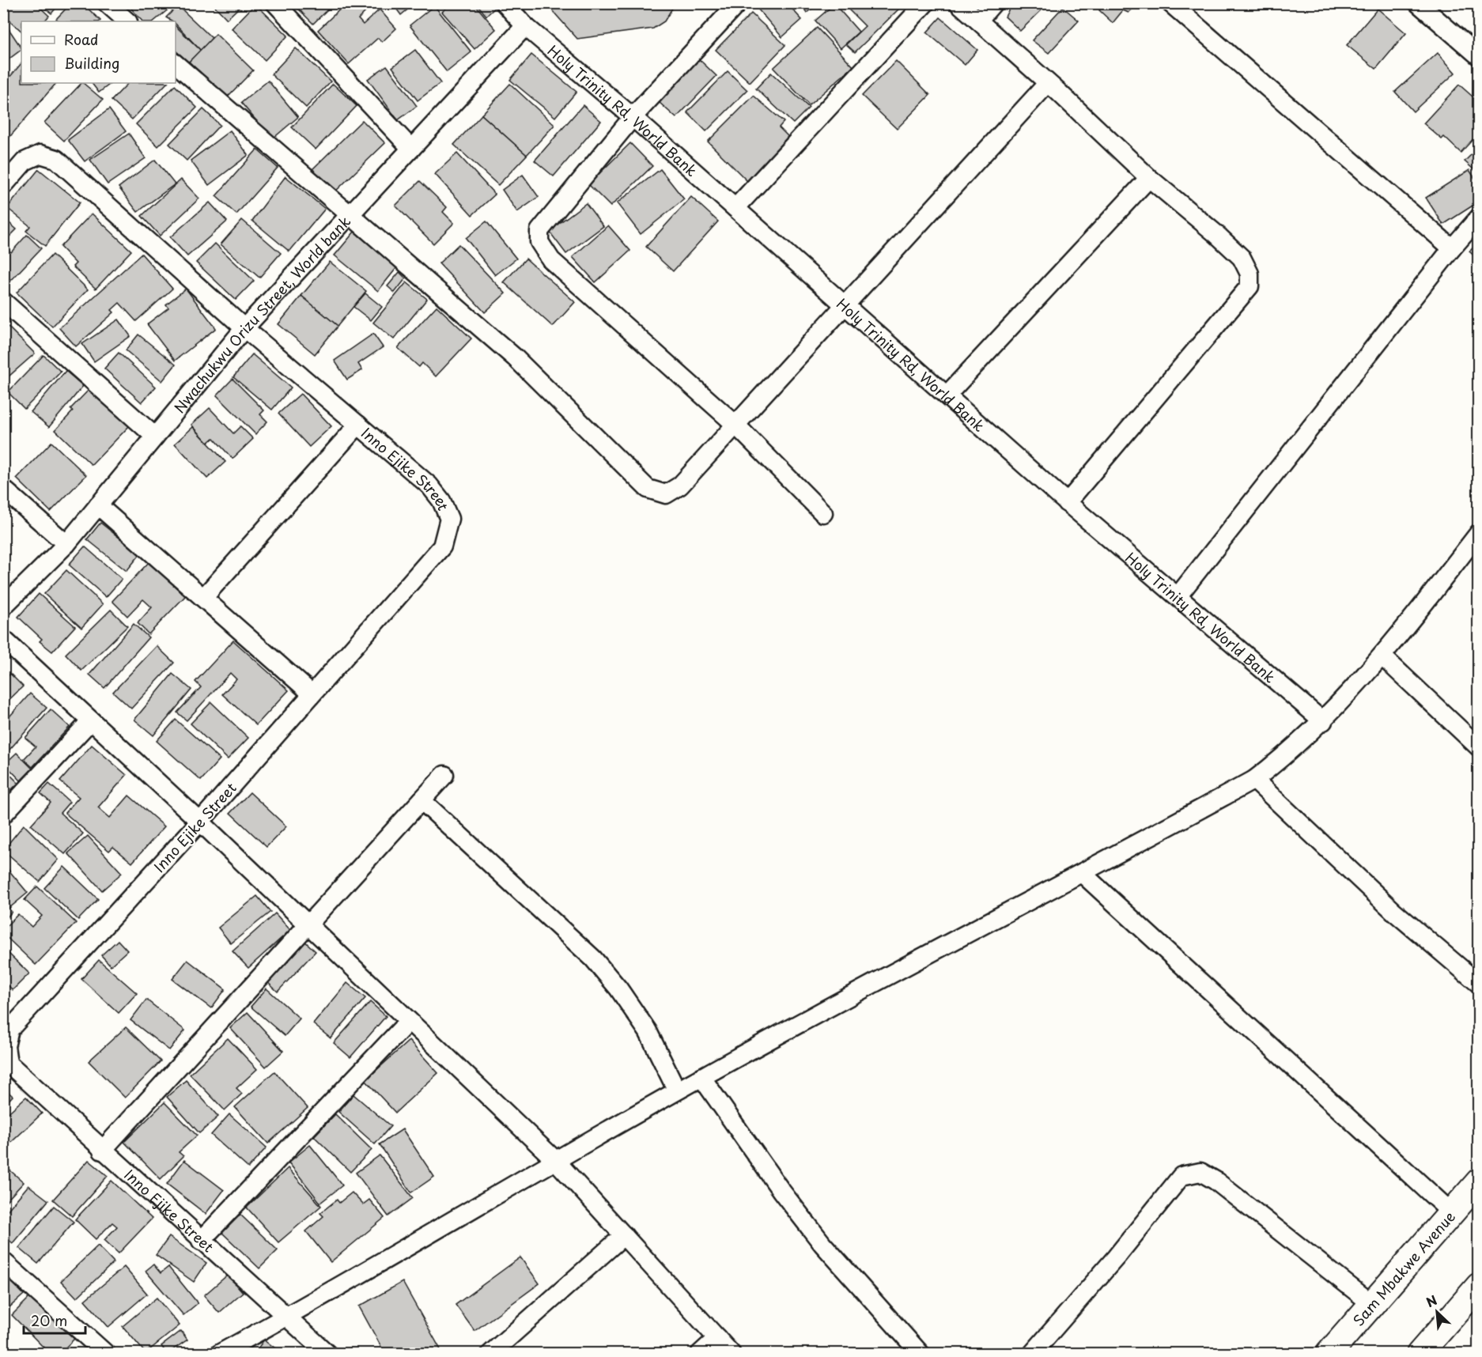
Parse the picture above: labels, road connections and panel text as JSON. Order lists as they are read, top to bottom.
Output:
{
  "streets": {
    "main road": ["Sam Mbakwe Avenue"],
    "street": ["Holy Trinity Rd, World Bank", "Nwachukwu Orizu Street, World bank", "Inno Ejike Street"]
  },
  "crossings": [
    ["Holy Trinity Rd, World Bank", "Nwachukwu Orizu Street, World bank"],
    ["Nwachukwu Orizu Street, World bank", "Inno Ejike Street"]
  ],
  "legend": ["Road", "Building"],
  "scale_bar": "20 m",
  "north": "top left"
}
